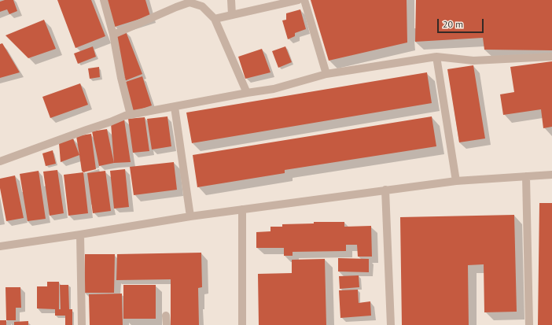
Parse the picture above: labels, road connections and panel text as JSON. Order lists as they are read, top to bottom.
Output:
{
  "scale_bar": "20 m"
}
